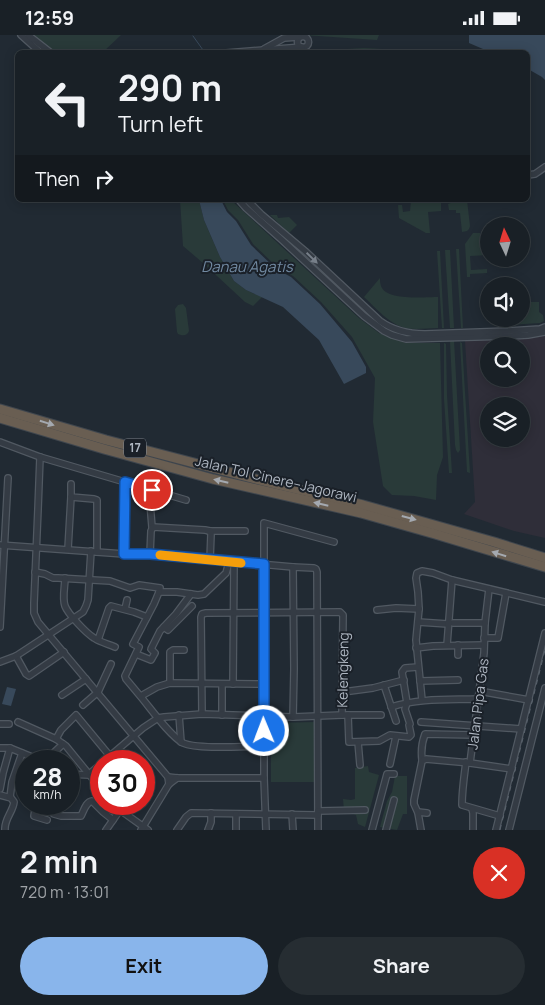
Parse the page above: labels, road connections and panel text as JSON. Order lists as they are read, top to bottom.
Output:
{
  "streets": {
    "highway": ["17", "Jalan Tol Cinere–Jagorawi"],
    "street": ["Kelengkeng", "Jalan Pipa Gas"]
  },
  "water": ["Danau Agatis"],
  "north": "top",
  "page": {
    "status": "12:59",
    "turn": ["290 m", "Turn left"],
    "then": "Then",
    "speed": "28 km/h",
    "limit": "30",
    "heading": ["2 min", "720 m · 13:01"],
    "buttons": ["Exit", "Share"]
  }
}
